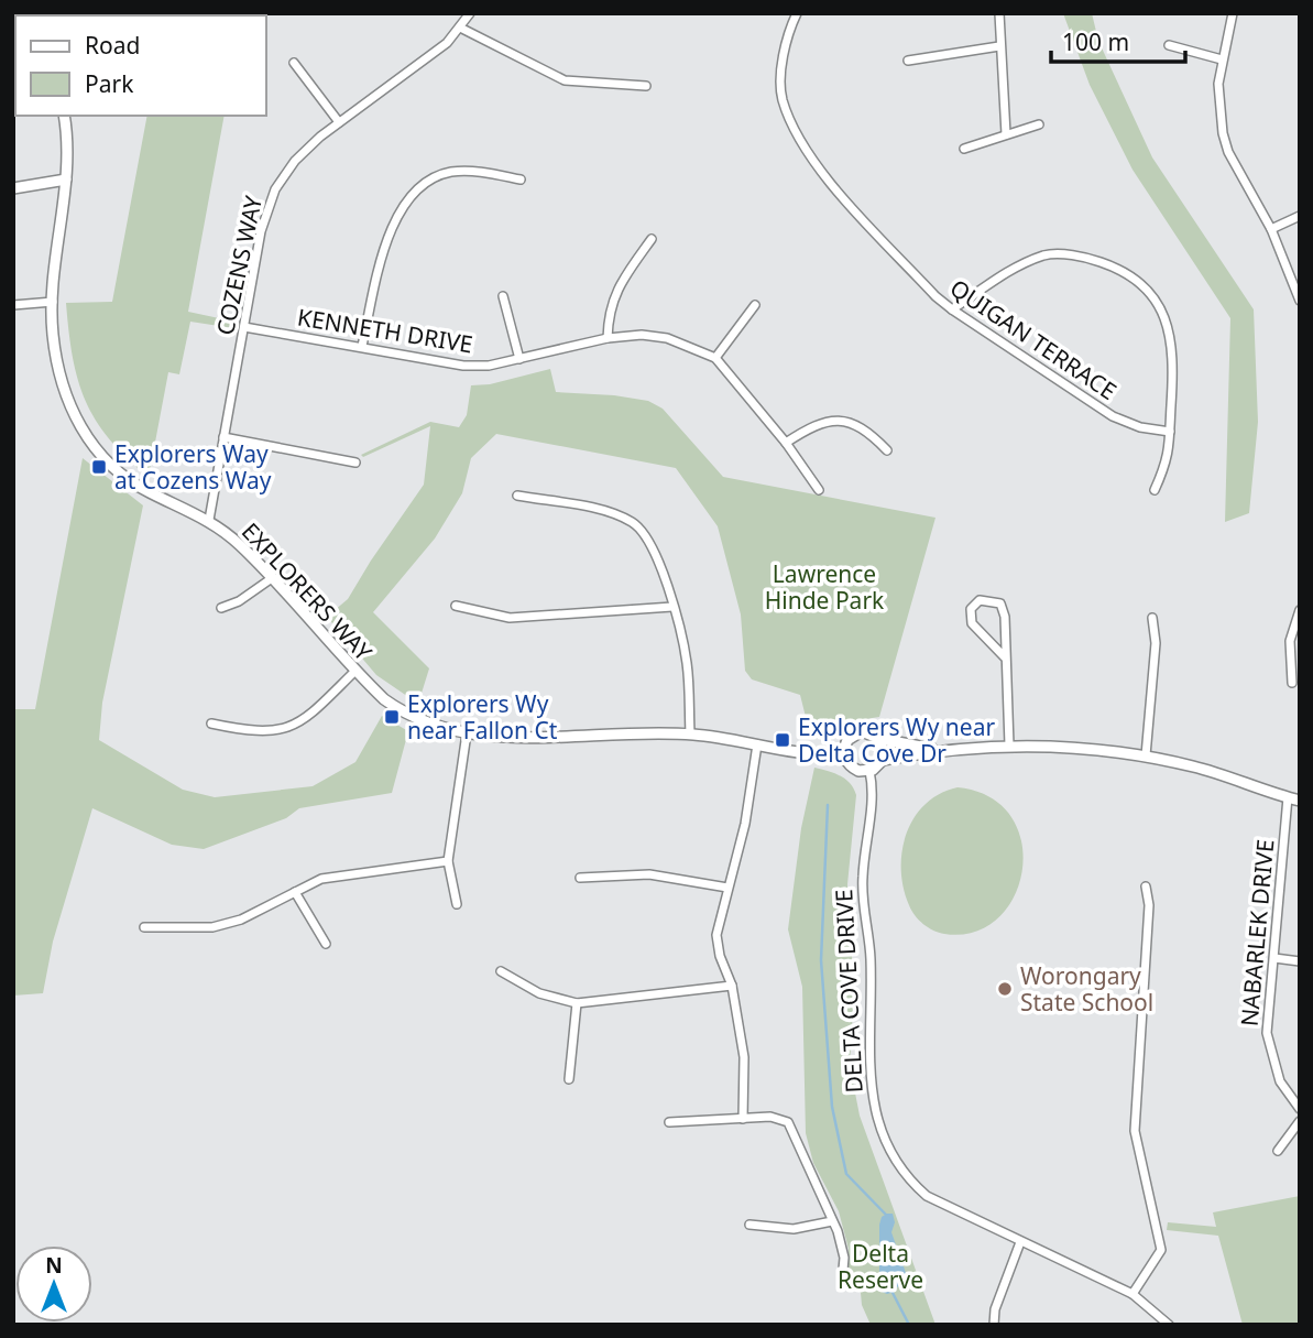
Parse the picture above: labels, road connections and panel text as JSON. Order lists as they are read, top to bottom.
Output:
{
  "streets": {
    "street": [
      "COZENS WAY",
      "KENNETH DRIVE",
      "QUIGAN TERRACE",
      "EXPLORERS WAY",
      "NABARLEK DRIVE",
      "DELTA COVE DRIVE"
    ]
  },
  "crossings": [
    ["COZENS WAY", "KENNETH DRIVE"],
    ["COZENS WAY", "EXPLORERS WAY"],
    ["EXPLORERS WAY", "DELTA COVE DRIVE"]
  ],
  "parks": ["Lawrence Hinde Park", "Delta Reserve"],
  "places": {
    "transit": ["Explorers Way at Cozens Way", "Explorers Wy near Fallon Ct", "Explorers Wy near Delta Cove Dr"],
    "other": ["Worongary State School"]
  },
  "legend": ["Road", "Park"],
  "scale_bar": "100 m",
  "north": "top"
}
